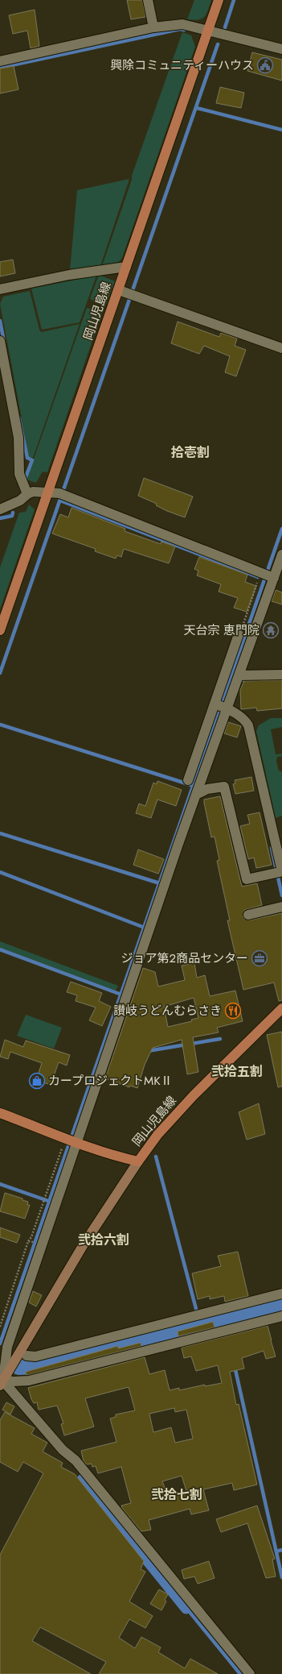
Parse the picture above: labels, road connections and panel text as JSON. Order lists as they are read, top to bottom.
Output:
{
  "streets": {
    "main road": ["岡山児島線"]
  },
  "districts": [
    "拾壱割",
    "弐拾五割",
    "弐拾六割",
    "弐拾七割"
  ],
  "places": {
    "public building": ["興除コミュニティーハウス"],
    "temple": ["天台宗 恵門院"],
    "office": ["ジョア第2商品センター"],
    "restaurant": ["讃岐うどんむらさき"],
    "shop": ["カープロジェクトMKⅡ"]
  }
}
